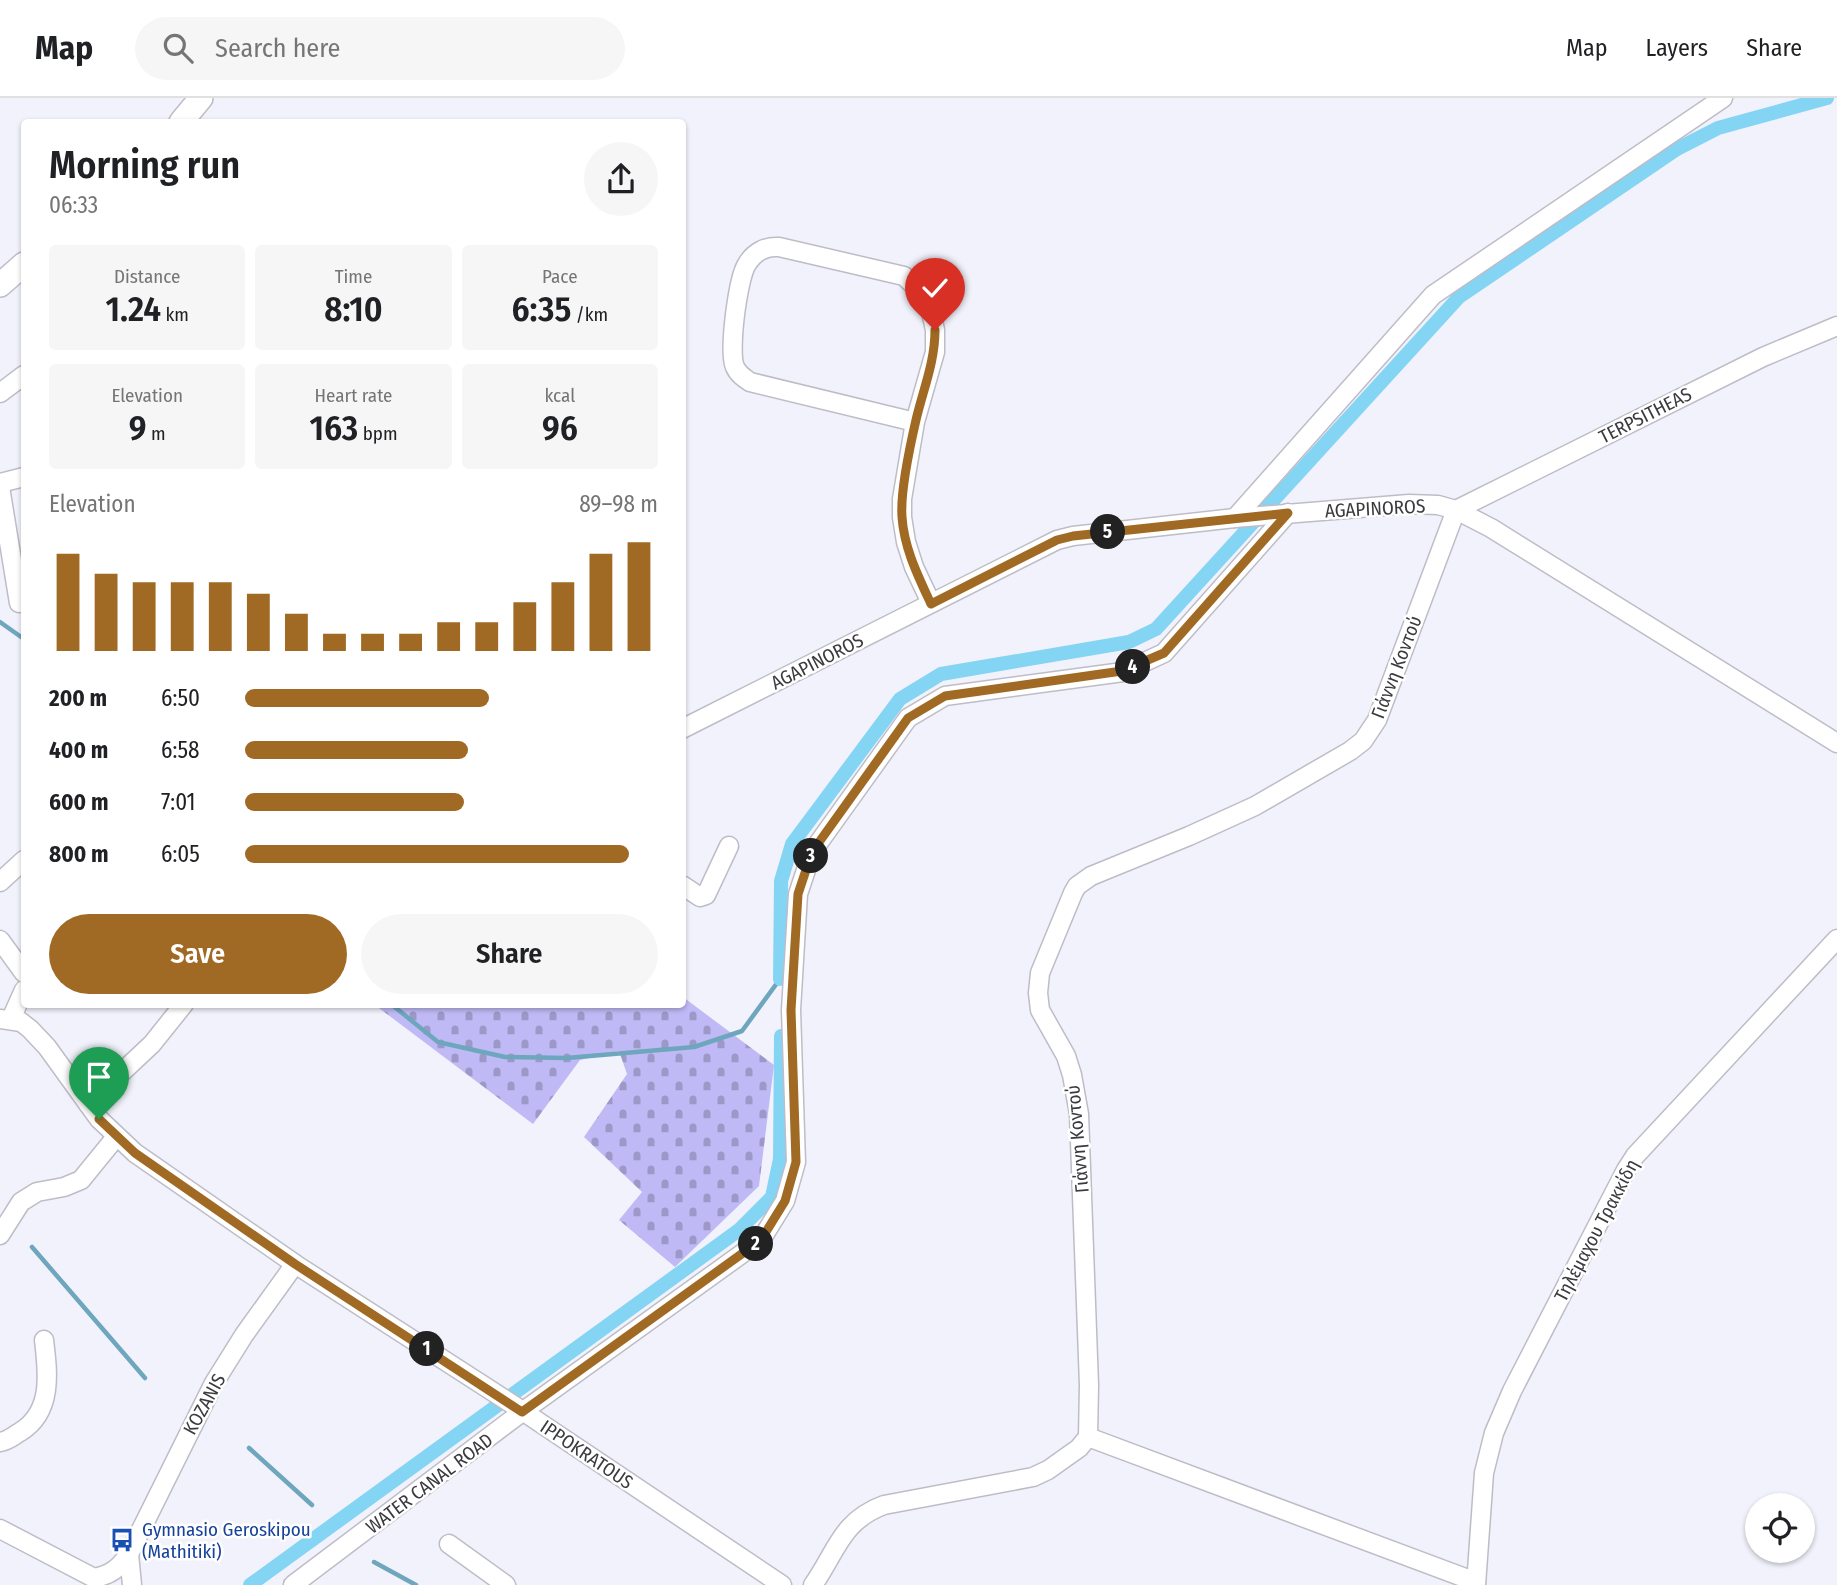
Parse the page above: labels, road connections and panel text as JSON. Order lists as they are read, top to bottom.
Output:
{
  "streets": {
    "street": [
      "TERPSITHEAS",
      "AGAPINOROS",
      "Γιάννη Κοντού",
      "Τηλέμαχου Τρακκίδη",
      "KOZANIS",
      "IPPOKRATOUS",
      "WATER CANAL ROAD"
    ]
  },
  "crossings": [
    ["TERPSITHEAS", "AGAPINOROS"],
    ["TERPSITHEAS", "Γιάννη Κοντού"],
    ["AGAPINOROS", "Γιάννη Κοντού"],
    ["AGAPINOROS", "WATER CANAL ROAD"],
    ["KOZANIS", "IPPOKRATOUS"],
    ["IPPOKRATOUS", "WATER CANAL ROAD"]
  ],
  "places": {
    "bus stop": ["Gymnasio Geroskipou (Mathitiki)"]
  },
  "page": {
    "header": "Map",
    "search": "Search here",
    "nav": ["Map", "Layers", "Share"],
    "heading": ["Morning run", "06:33"],
    "stats": [
      ["Distance", "1.24 km"],
      ["Time", "8:10"],
      ["Pace", "6:35 /km"],
      ["Elevation", "9 m"],
      ["Heart rate", "163 bpm"],
      ["kcal", "96"]
    ],
    "chart": ["Elevation", "89–98 m"],
    "pins": [
      "5",
      "4",
      "3",
      "2",
      "1"
    ],
    "list": [
      {
        "name": "200 m",
        "note": "6:50"
      },
      {
        "name": "400 m",
        "note": "6:58"
      },
      {
        "name": "600 m",
        "note": "7:01"
      },
      {
        "name": "800 m",
        "note": "6:05"
      }
    ],
    "buttons": ["Save", "Share"]
  }
}
